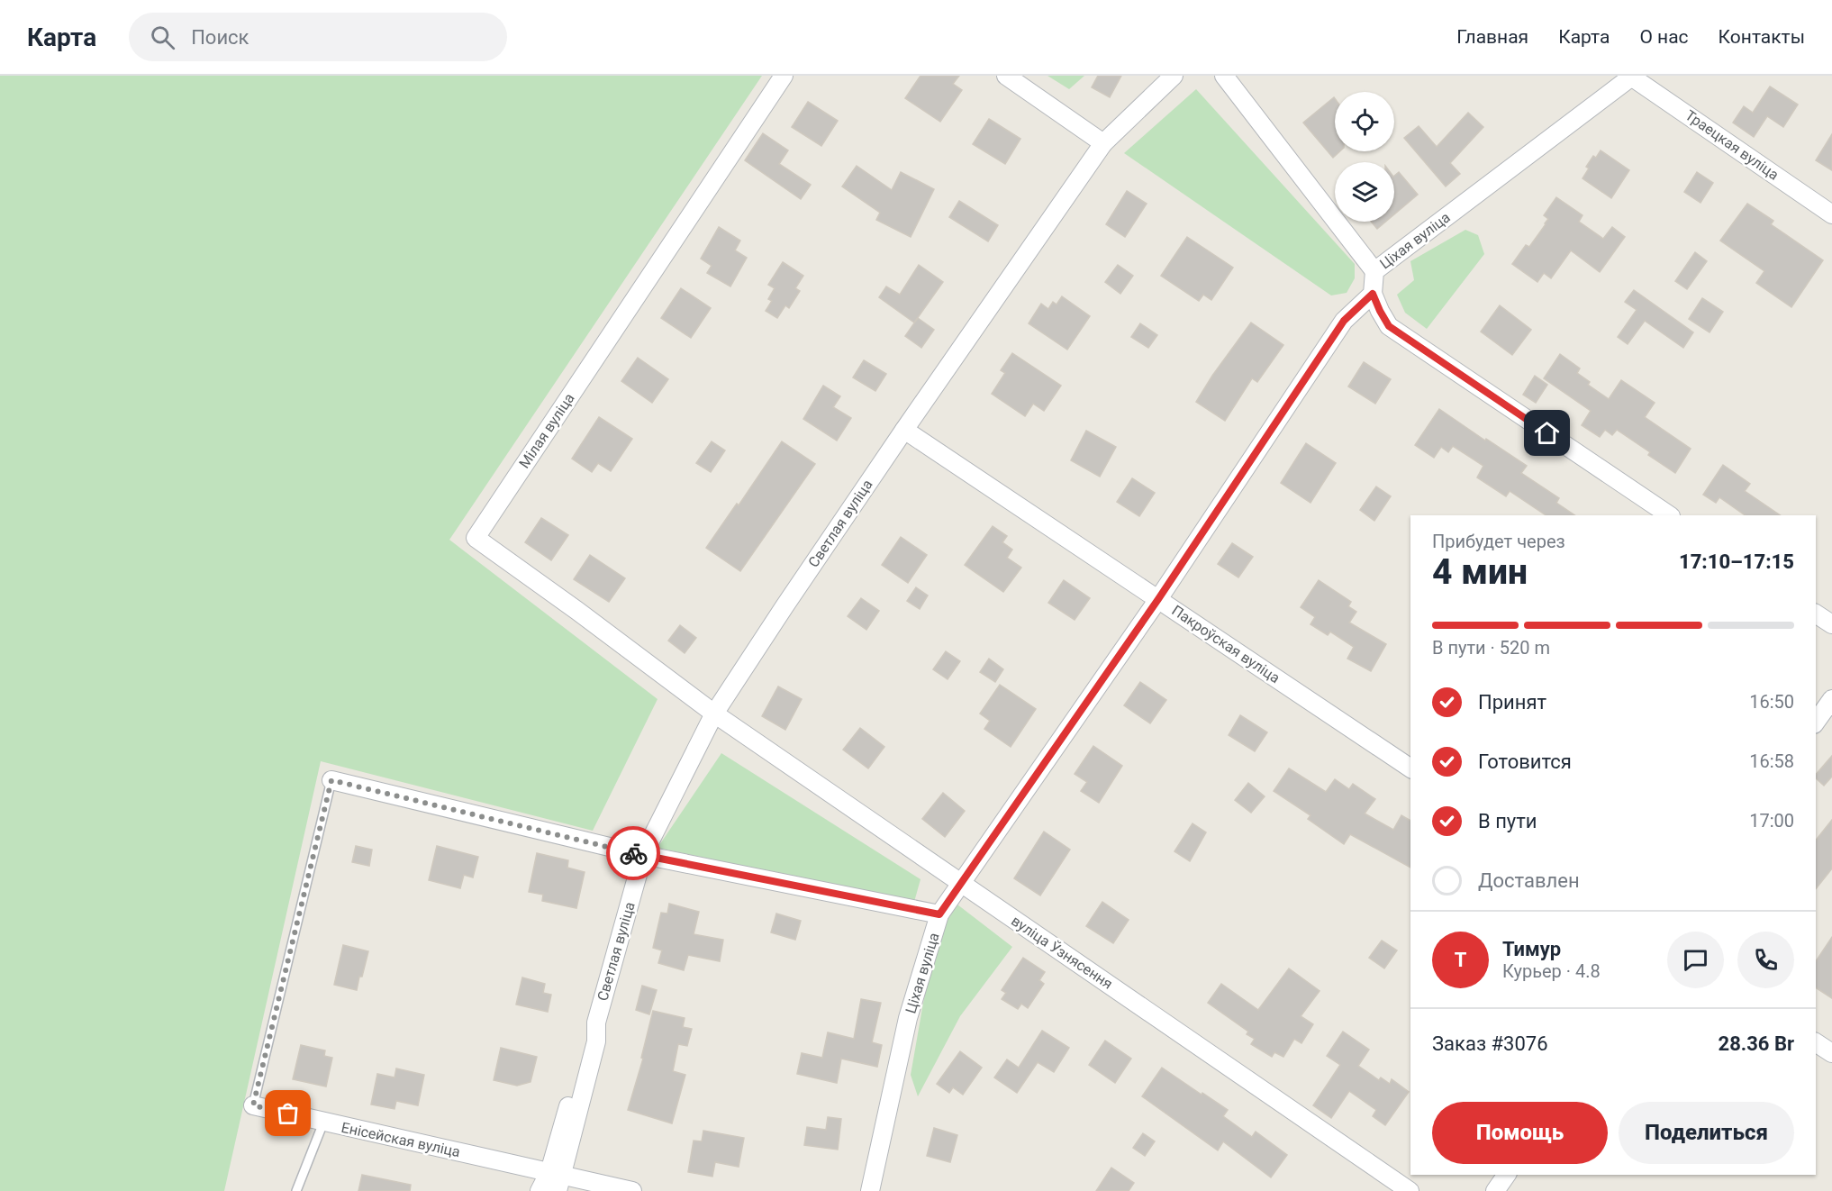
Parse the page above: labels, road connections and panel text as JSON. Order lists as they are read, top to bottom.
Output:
{
  "streets": {
    "street": [
      "Траецкая вуліца",
      "Ціхая вуліца",
      "Мілая вуліца",
      "Светлая вуліца",
      "Пакроўская вуліца",
      "вуліца Ўзнясення",
      "Енісейская вуліца"
    ]
  },
  "crossings": [
    ["Траецкая вуліца", "Ціхая вуліца"],
    ["Ціхая вуліца", "Пакроўская вуліца"],
    ["Ціхая вуліца", "вуліца Ўзнясення"],
    ["Мілая вуліца", "Светлая вуліца"],
    ["Мілая вуліца", "вуліца Ўзнясення"],
    ["Светлая вуліца", "Пакроўская вуліца"],
    ["Светлая вуліца", "вуліца Ўзнясення"],
    ["Светлая вуліца", "Енісейская вуліца"]
  ],
  "page": {
    "header": "Карта",
    "search": "Поиск",
    "nav": [
      "Главная",
      "Карта",
      "О нас",
      "Контакты"
    ],
    "heading": ["4 мин", "Прибудет через", "17:10–17:15"],
    "panel": [
      "Тимур",
      "Курьер · 4.8",
      "Заказ #3076",
      "28.36 Br"
    ],
    "bar": "В пути · 520 m",
    "list": [
      ["Принят", "16:50"],
      ["Готовится", "16:58"],
      ["В пути", "17:00"],
      "Доставлен"
    ],
    "round": "Т",
    "buttons": ["Помощь", "Поделиться"]
  }
}
